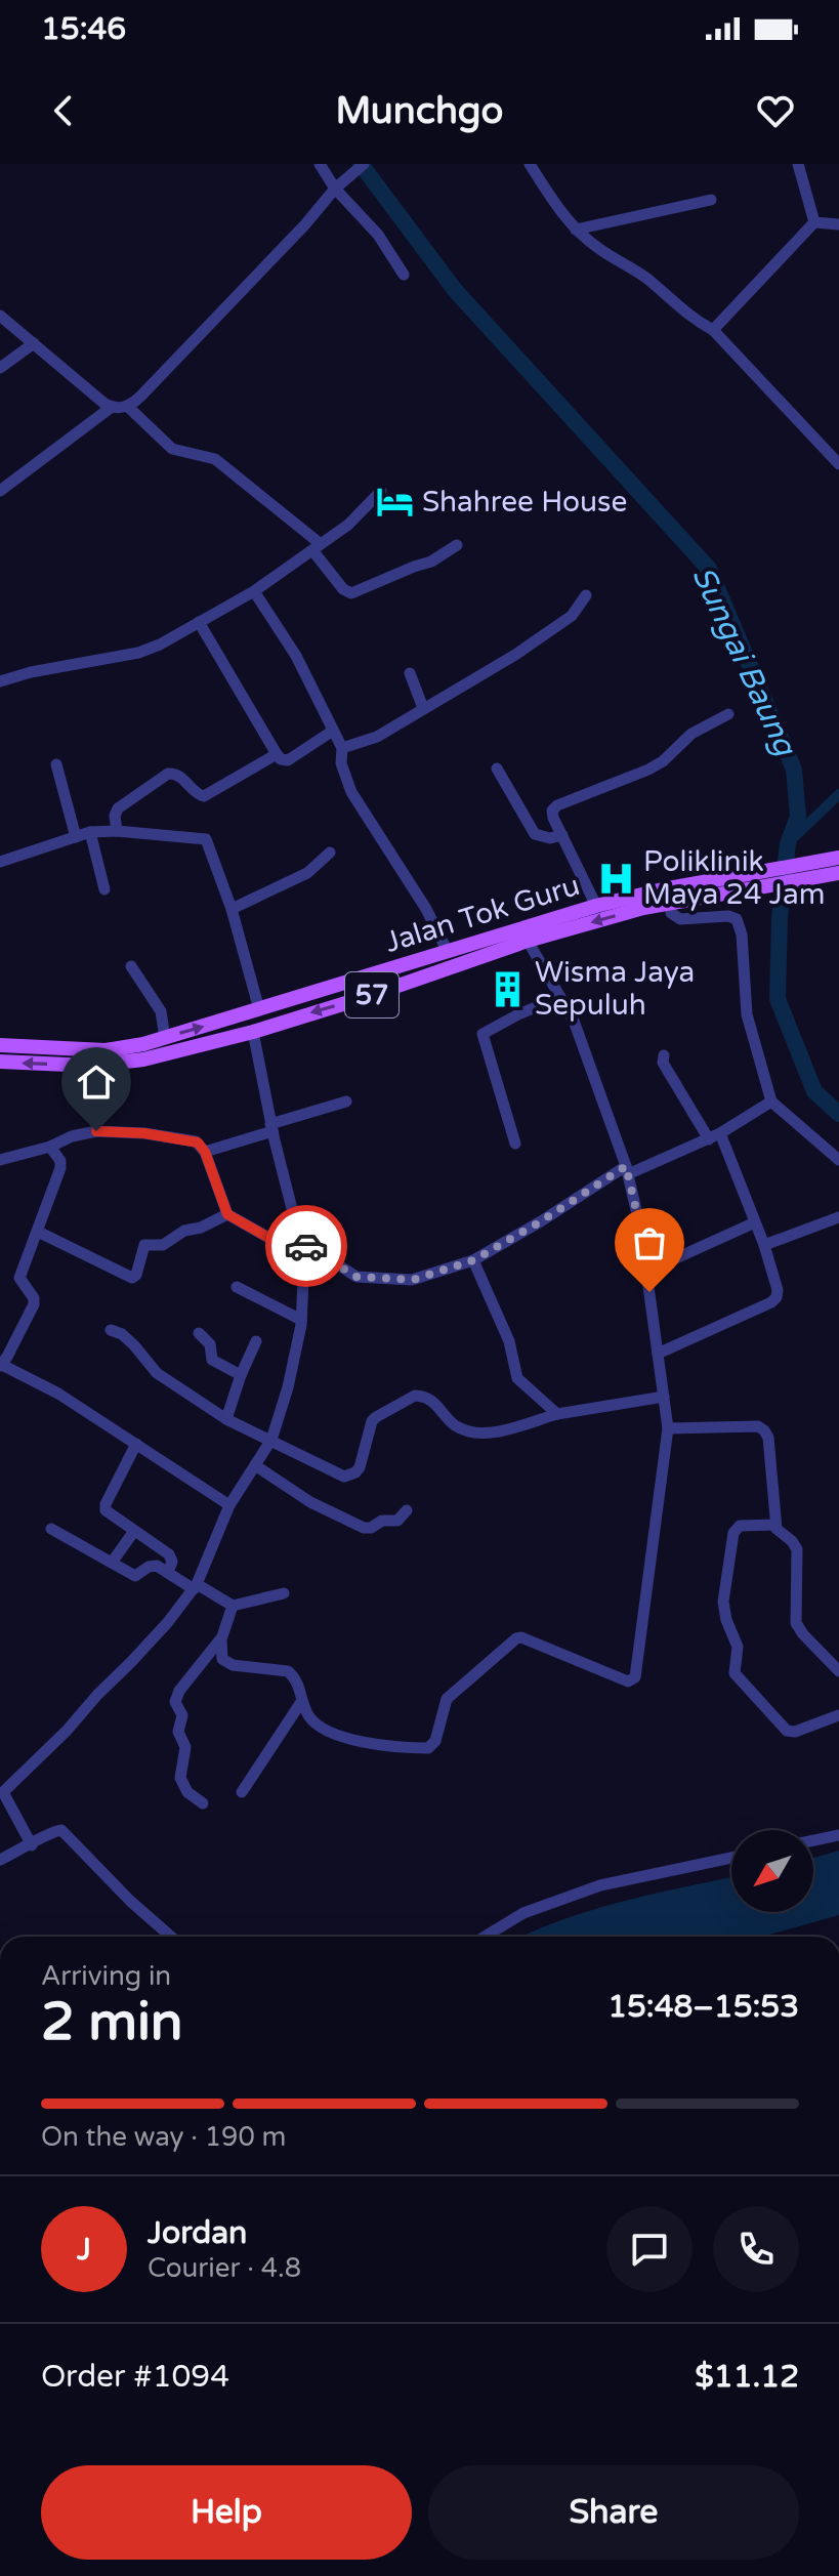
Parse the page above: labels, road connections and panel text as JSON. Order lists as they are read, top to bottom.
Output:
{
  "streets": {
    "main road": ["Jalan Tok Guru", "57"]
  },
  "water": ["Sungai Baung"],
  "places": {
    "hotel": ["Shahree House"],
    "hospital": ["Poliklinik Maya 24 Jam"],
    "building": ["Wisma Jaya Sepuluh"]
  },
  "north": "bottom left",
  "page": {
    "status": "15:46",
    "header": "Munchgo",
    "heading": ["2 min", "Arriving in", "15:48–15:53"],
    "panel": [
      "Jordan",
      "Courier · 4.8",
      "Order #1094",
      "$11.12"
    ],
    "bar": "On the way · 190 m",
    "round": "J",
    "buttons": ["Help", "Share"]
  }
}
